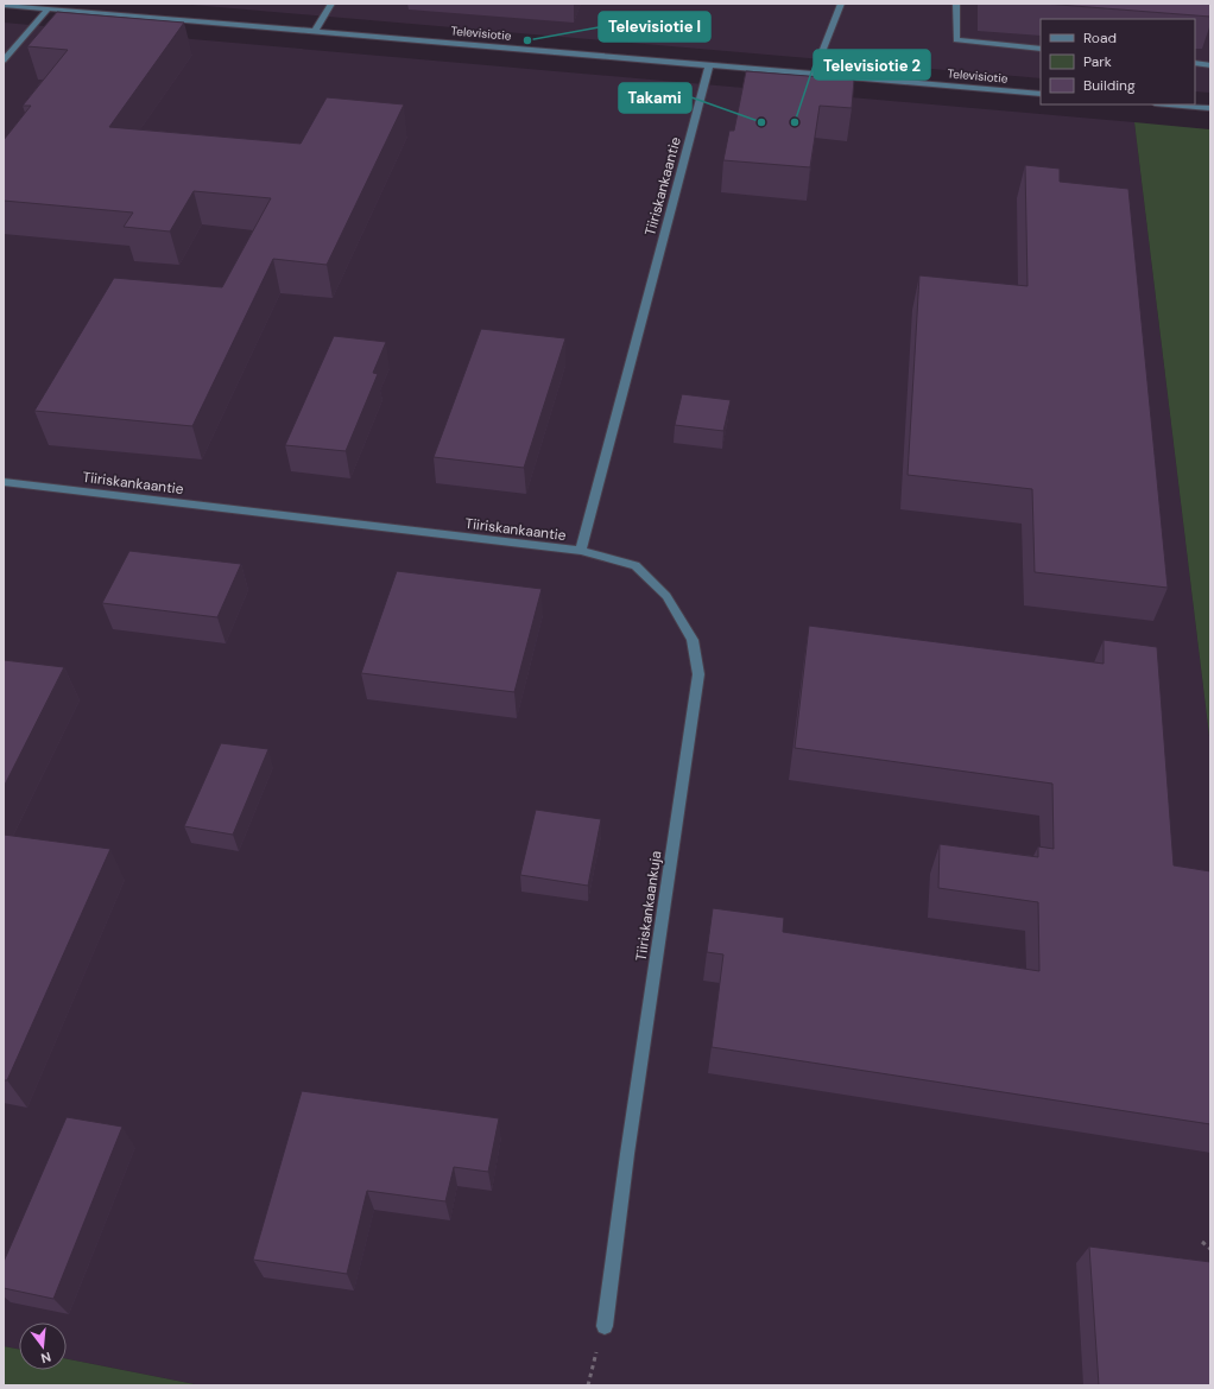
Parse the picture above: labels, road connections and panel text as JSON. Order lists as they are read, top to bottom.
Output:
{
  "streets": {
    "street": ["Televisiotie", "Tiiriskankaantie", "Tiiriskankaankuja"]
  },
  "crossings": [
    ["Televisiotie", "Tiiriskankaantie"],
    ["Tiiriskankaantie", "Tiiriskankaankuja"]
  ],
  "places": ["Televisiotie I", "Takami", "Televisiotie 2"],
  "legend": ["Road", "Park", "Building"],
  "north": "bottom"
}
